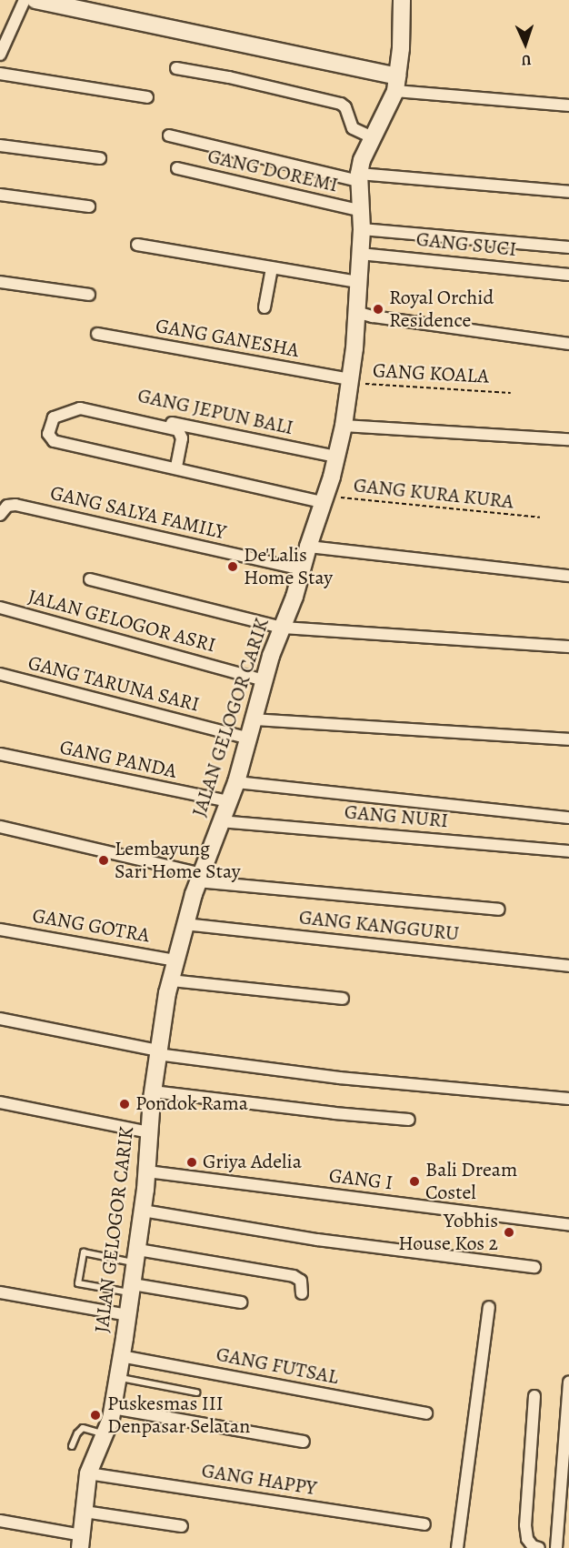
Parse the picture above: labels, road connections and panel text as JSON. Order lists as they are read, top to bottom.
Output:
{
  "streets": {
    "street": [
      "GANG DOREMI",
      "GANG SUCI",
      "GANG GANESHA",
      "GANG JEPUN BALI",
      "GANG SALYA FAMILY",
      "JALAN GELOGOR ASRI",
      "GANG TARUNA SARI",
      "JALAN GELOGOR CARIK",
      "GANG PANDA",
      "GANG NURI",
      "GANG GOTRA",
      "GANG KANGGURU",
      "GANG I",
      "GANG FUTSAL",
      "GANG HAPPY"
    ],
    "path": ["GANG KOALA", "GANG KURA KURA"]
  },
  "crossings": [
    ["GANG DOREMI", "JALAN GELOGOR CARIK"],
    ["GANG SUCI", "JALAN GELOGOR CARIK"],
    ["GANG GANESHA", "GANG KOALA"],
    ["GANG GANESHA", "JALAN GELOGOR CARIK"],
    ["GANG KOALA", "JALAN GELOGOR CARIK"],
    ["GANG JEPUN BALI", "JALAN GELOGOR CARIK"],
    ["GANG KURA KURA", "JALAN GELOGOR CARIK"],
    ["GANG SALYA FAMILY", "JALAN GELOGOR CARIK"],
    ["JALAN GELOGOR ASRI", "JALAN GELOGOR CARIK"],
    ["GANG TARUNA SARI", "JALAN GELOGOR CARIK"],
    ["JALAN GELOGOR CARIK", "GANG PANDA"],
    ["JALAN GELOGOR CARIK", "GANG NURI"],
    ["JALAN GELOGOR CARIK", "GANG GOTRA"],
    ["JALAN GELOGOR CARIK", "GANG KANGGURU"],
    ["JALAN GELOGOR CARIK", "GANG I"],
    ["JALAN GELOGOR CARIK", "GANG FUTSAL"],
    ["JALAN GELOGOR CARIK", "GANG HAPPY"]
  ],
  "places": [
    "Royal Orchid Residence",
    "De'Lalis Home Stay",
    "Lembayung Sari Home Stay",
    "Pondok Rama",
    "Griya Adelia",
    "Bali Dream Costel",
    "Yobhis House Kos 2",
    "Puskesmas III Denpasar Selatan"
  ],
  "north": "bottom"
}
